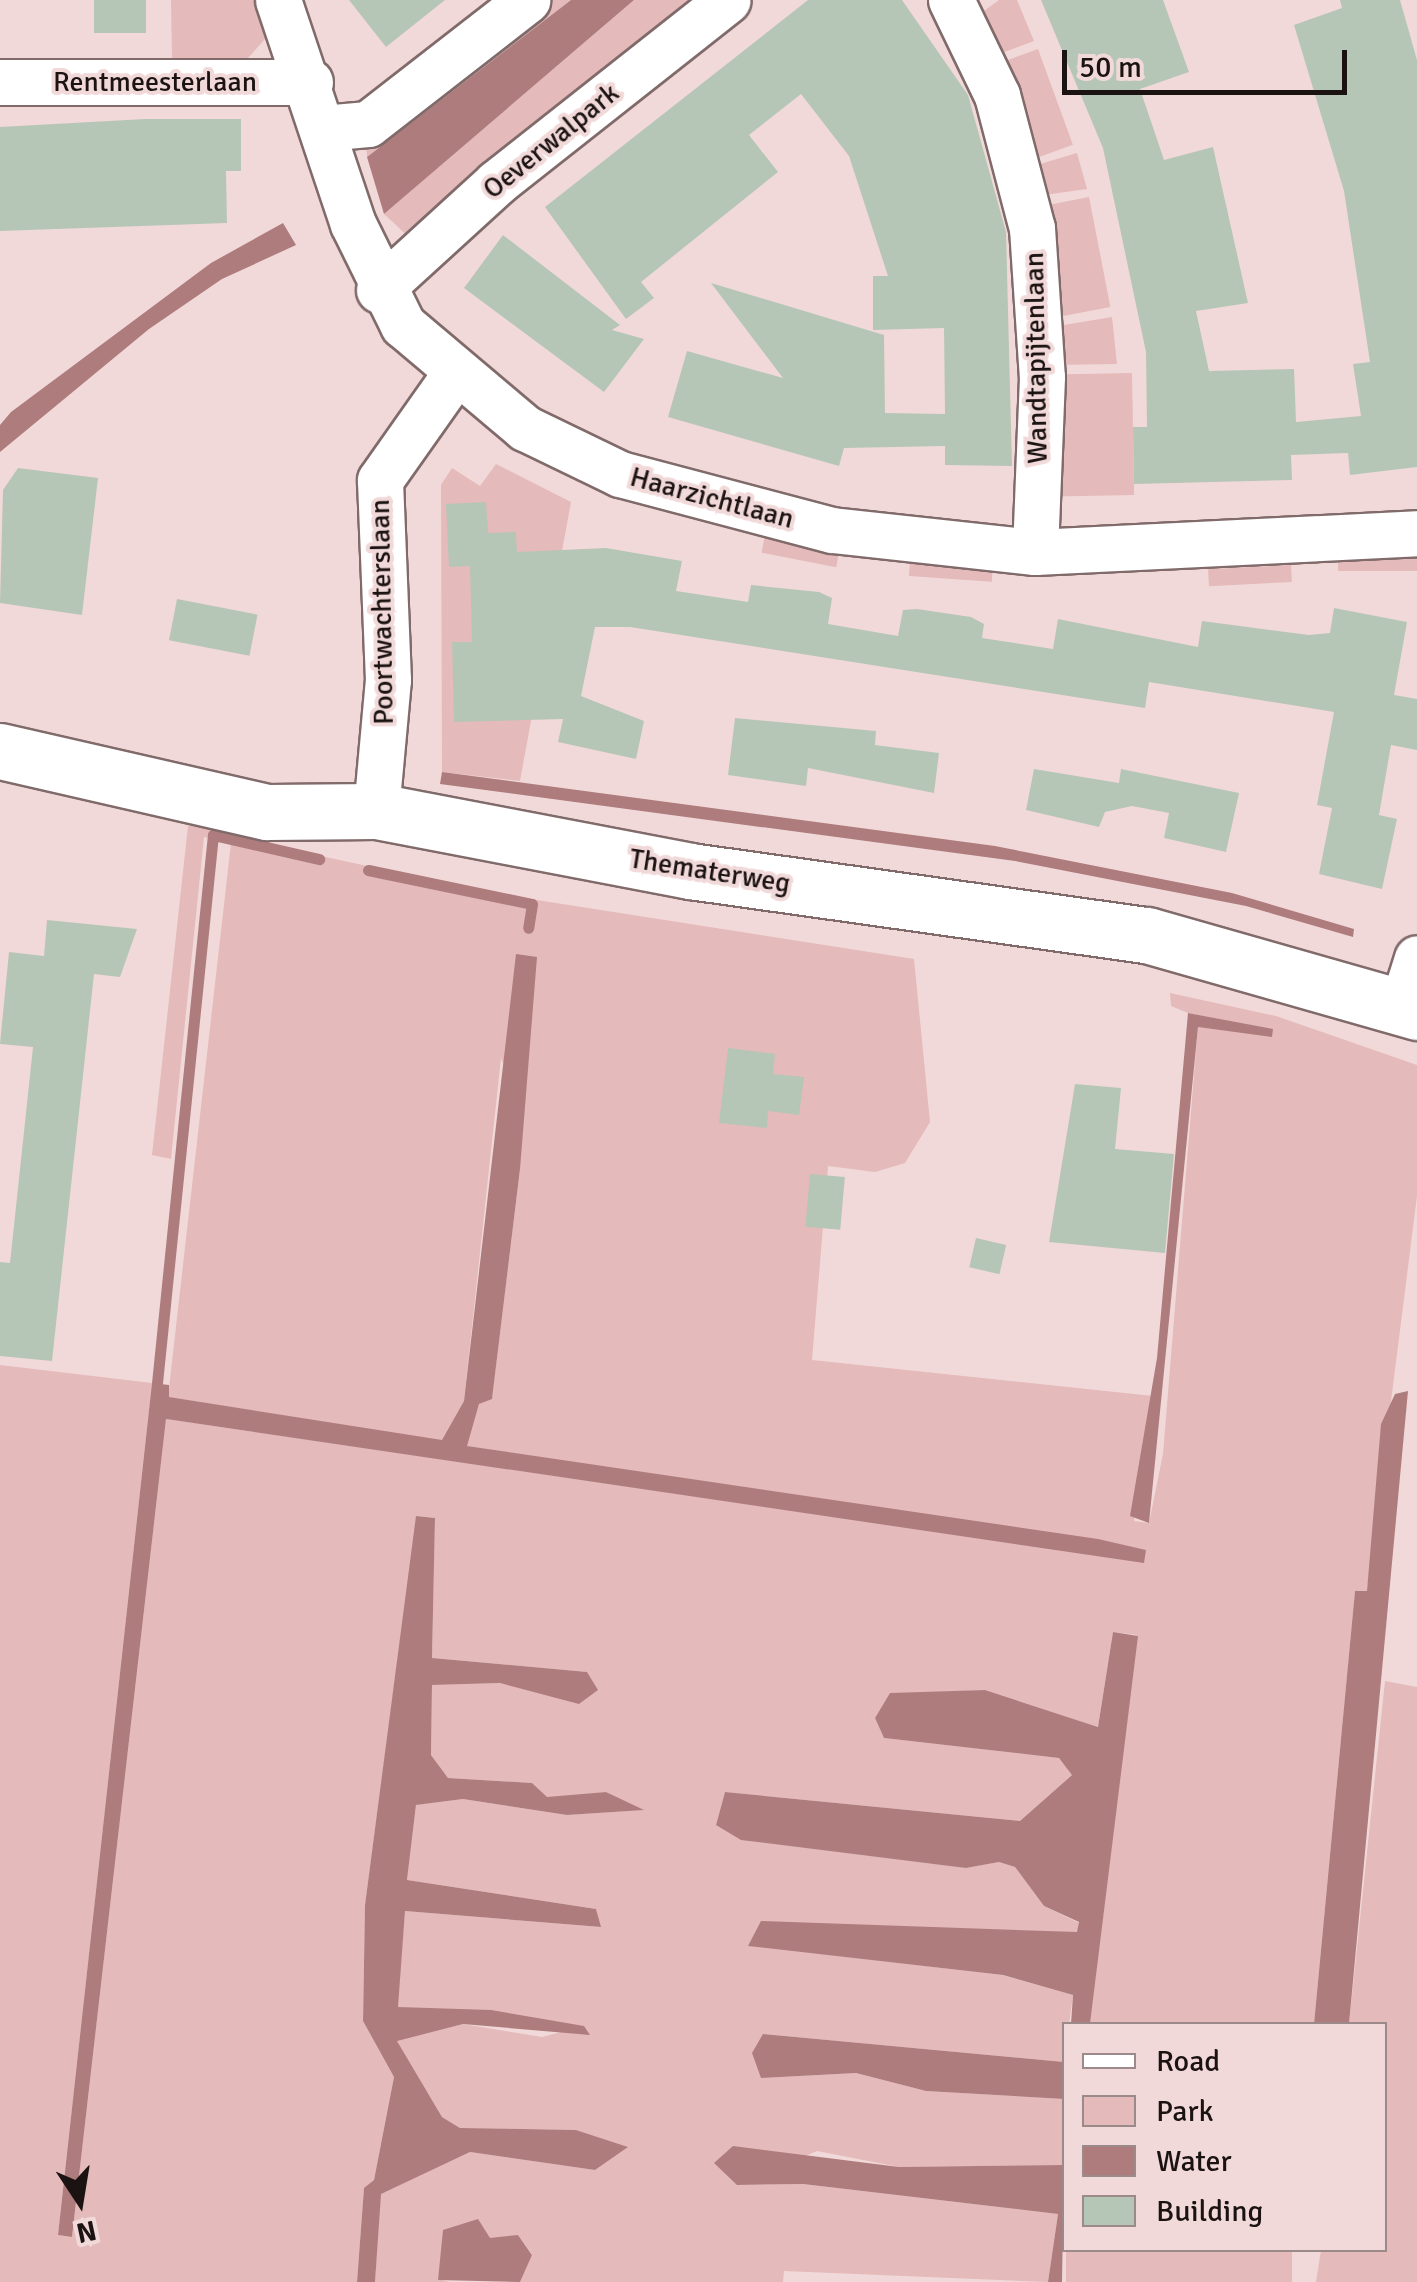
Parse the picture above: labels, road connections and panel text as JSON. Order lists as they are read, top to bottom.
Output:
{
  "streets": {
    "street": [
      "Rentmeesterlaan",
      "Oeverwalpark",
      "Wandtapijtenlaan",
      "Haarzichtlaan",
      "Poortwachterslaan",
      "Thematerweg"
    ]
  },
  "crossings": [
    ["Rentmeesterlaan", "Haarzichtlaan"],
    ["Oeverwalpark", "Haarzichtlaan"],
    ["Wandtapijtenlaan", "Haarzichtlaan"],
    ["Haarzichtlaan", "Poortwachterslaan"],
    ["Poortwachterslaan", "Thematerweg"]
  ],
  "legend": [
    "Road",
    "Park",
    "Water",
    "Building"
  ],
  "scale_bar": "50 m",
  "north": "bottom"
}
